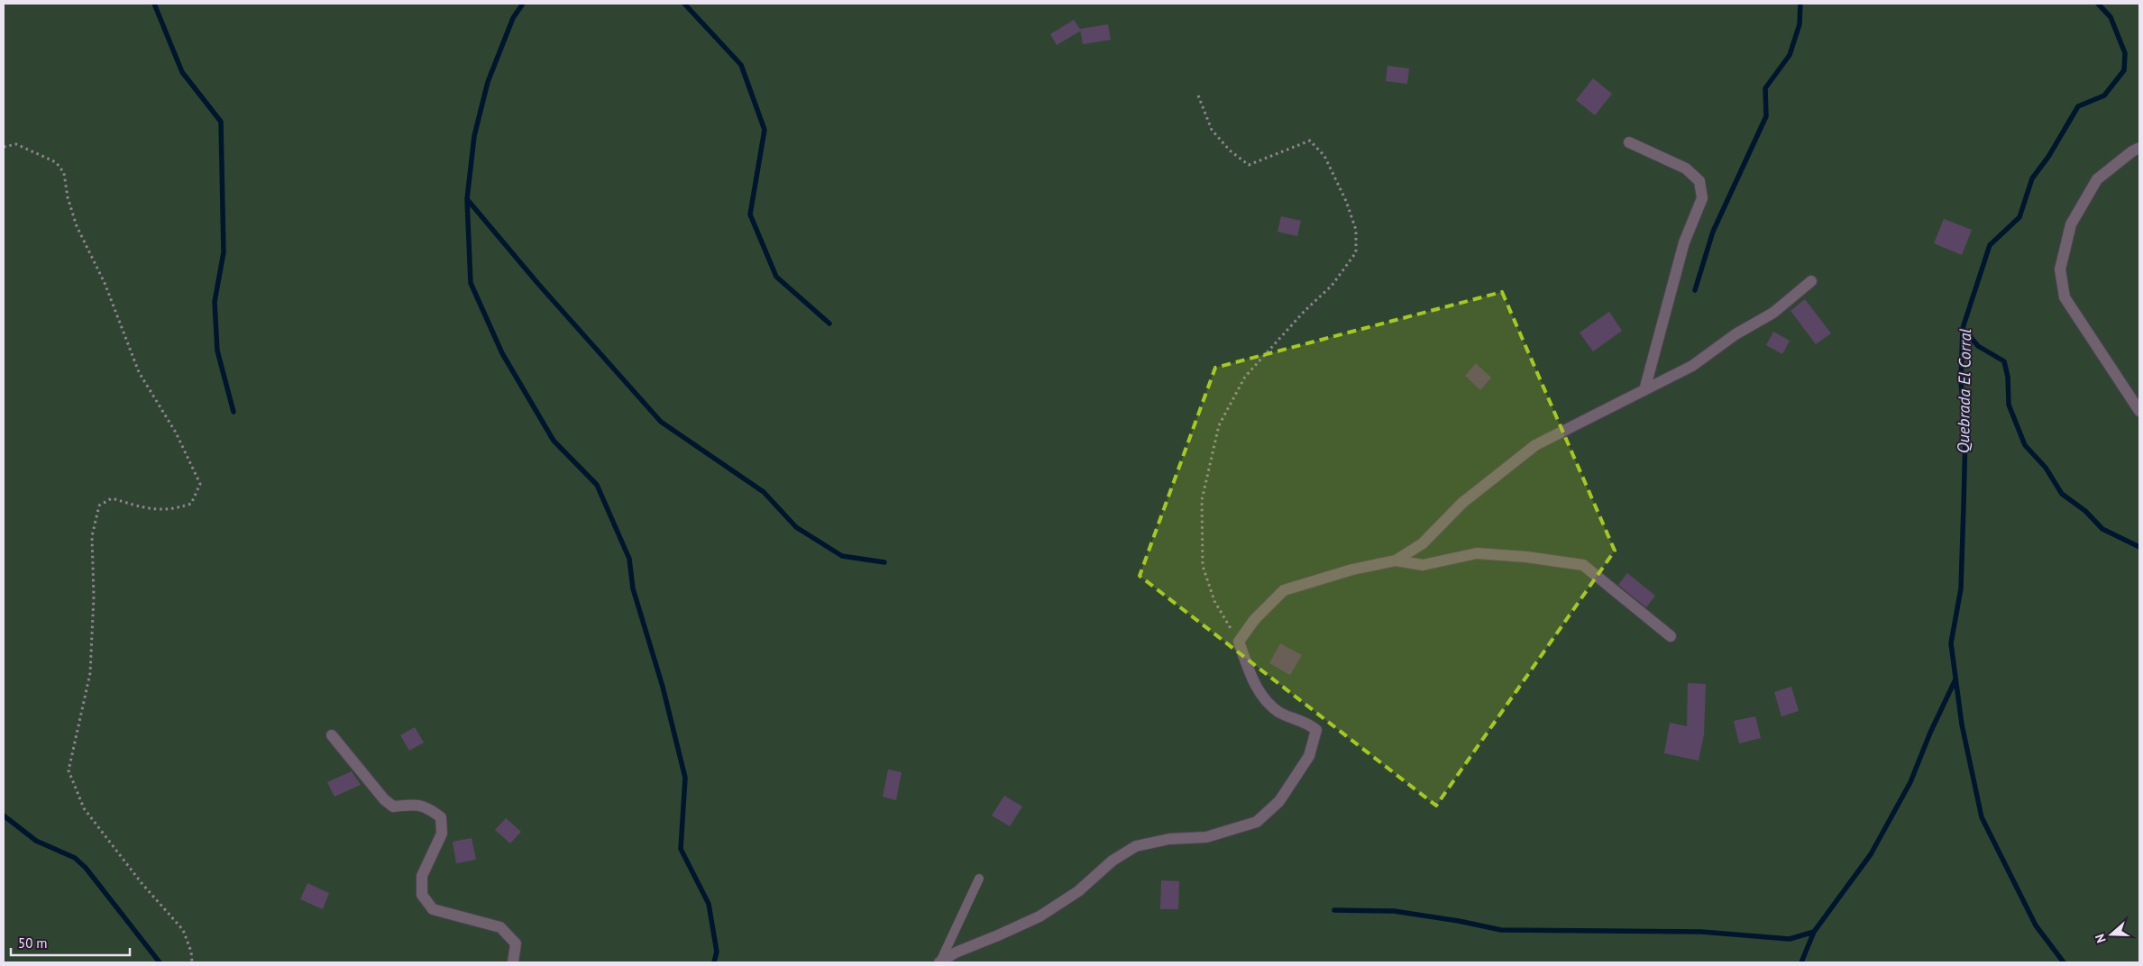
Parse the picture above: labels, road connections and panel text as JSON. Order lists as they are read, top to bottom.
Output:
{
  "water": ["Quebrada El Corral"],
  "scale_bar": "50 m",
  "north": "left"
}
